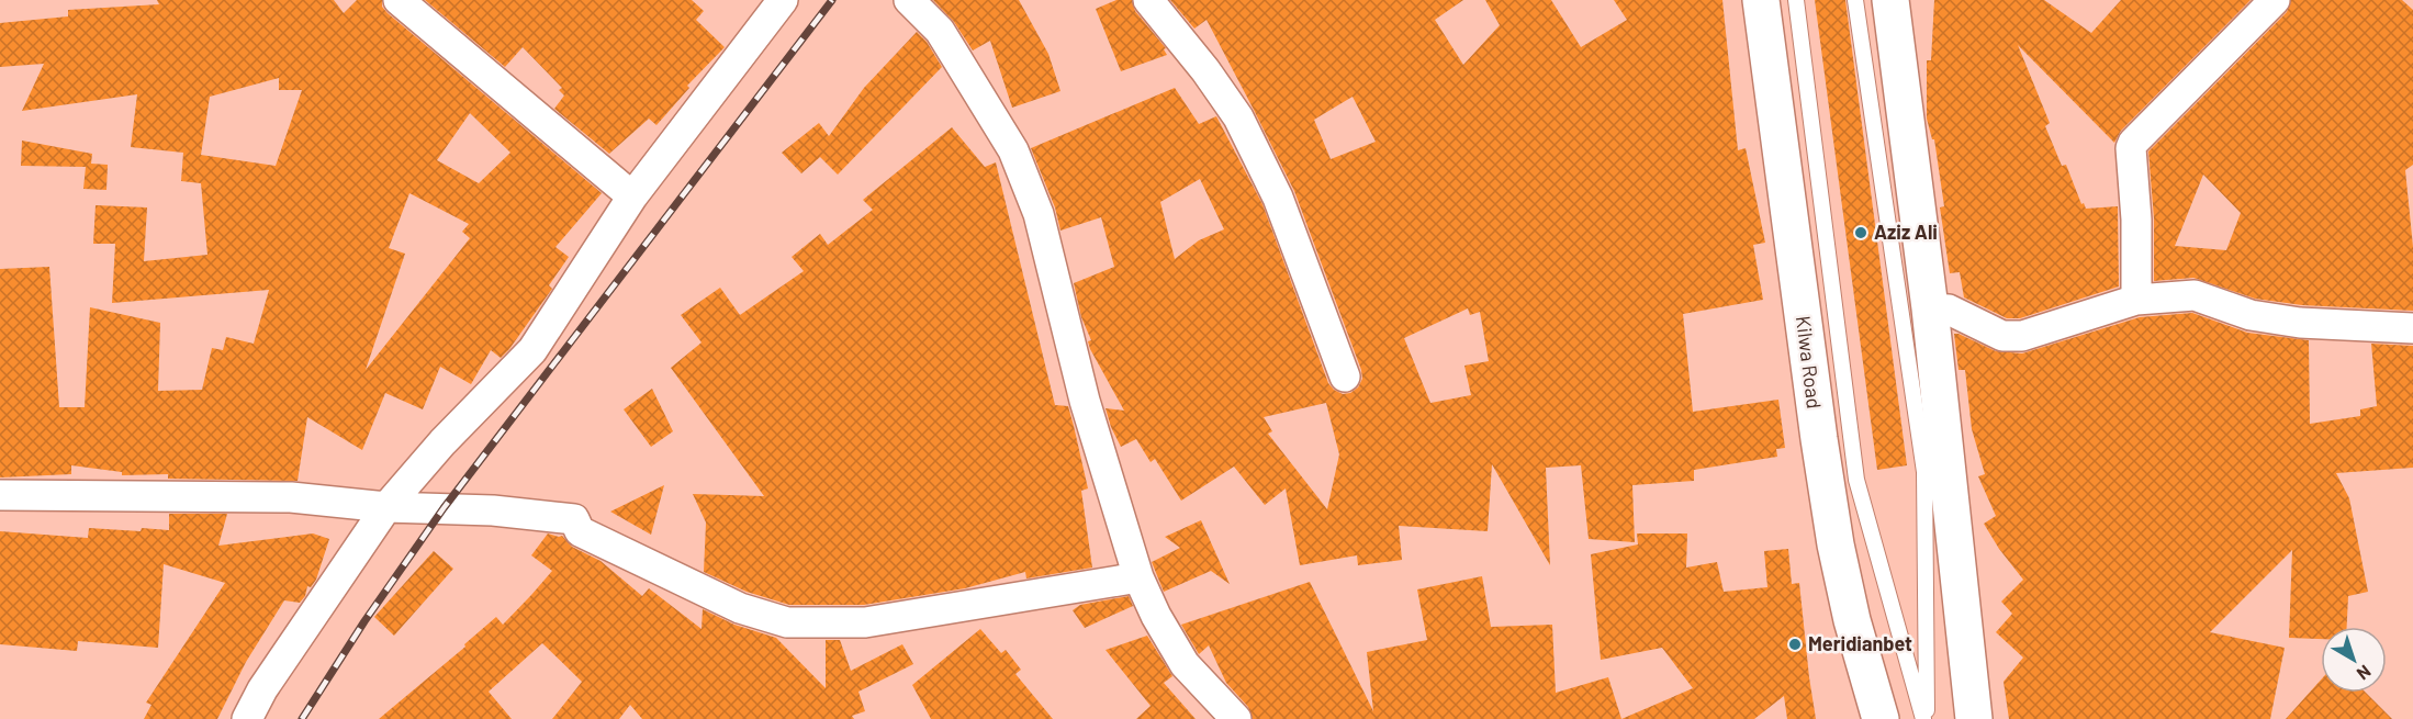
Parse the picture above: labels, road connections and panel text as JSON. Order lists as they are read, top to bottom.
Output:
{
  "streets": {
    "highway": ["Kilwa Road"]
  },
  "places": ["Aziz Ali", "Meridianbet"],
  "north": "bottom right"
}
